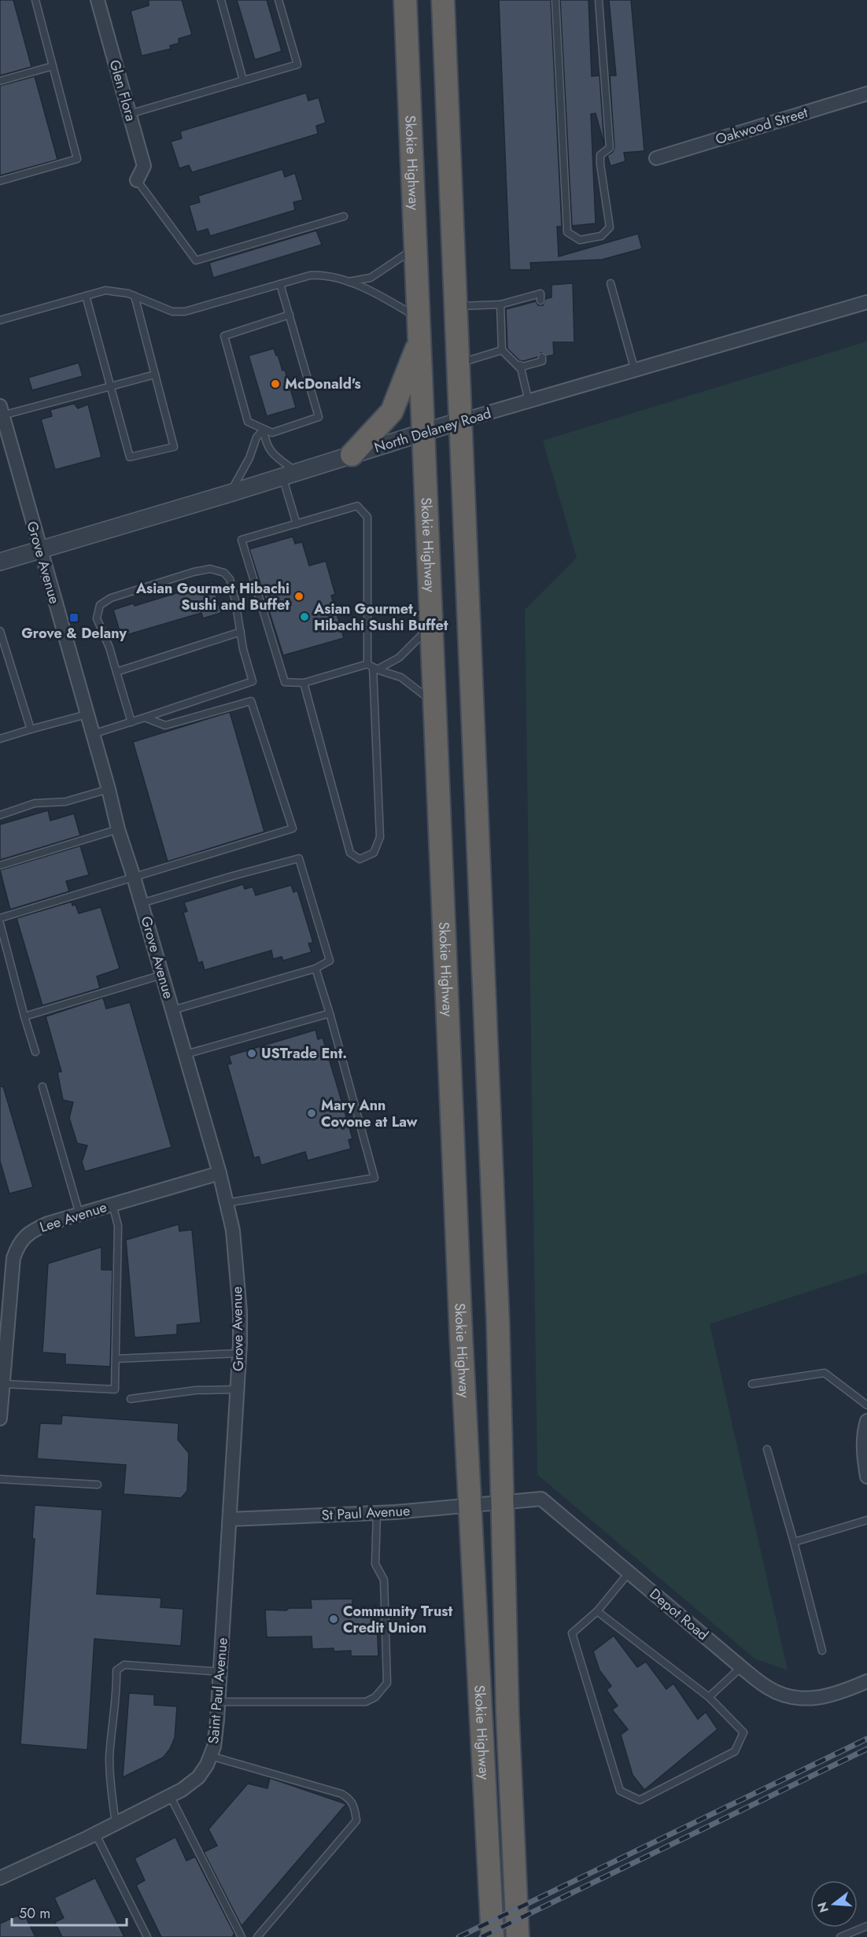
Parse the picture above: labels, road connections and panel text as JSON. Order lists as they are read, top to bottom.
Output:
{
  "streets": {
    "highway": ["Skokie Highway"],
    "street": [
      "Glen Flora",
      "Oakwood Street",
      "North Delaney Road",
      "Grove Avenue",
      "Lee Avenue",
      "St Paul Avenue",
      "Depot Road",
      "Saint Paul Avenue"
    ]
  },
  "crossings": [
    ["Skokie Highway", "North Delaney Road"],
    ["Skokie Highway", "St Paul Avenue"],
    ["Skokie Highway", "Depot Road"],
    ["North Delaney Road", "Grove Avenue"],
    ["Grove Avenue", "Lee Avenue"],
    ["Grove Avenue", "St Paul Avenue"],
    ["Grove Avenue", "Saint Paul Avenue"],
    ["St Paul Avenue", "Depot Road"],
    ["St Paul Avenue", "Saint Paul Avenue"]
  ],
  "places": {
    "other": [
      "McDonald's",
      "Asian Gourmet Hibachi Sushi and Buffet",
      "Asian Gourmet, Hibachi Sushi Buffet",
      "USTrade Ent.",
      "Mary Ann Covone at Law",
      "Community Trust Credit Union"
    ],
    "transit": ["Grove & Delany"]
  },
  "scale_bar": "50 m",
  "north": "left"
}
